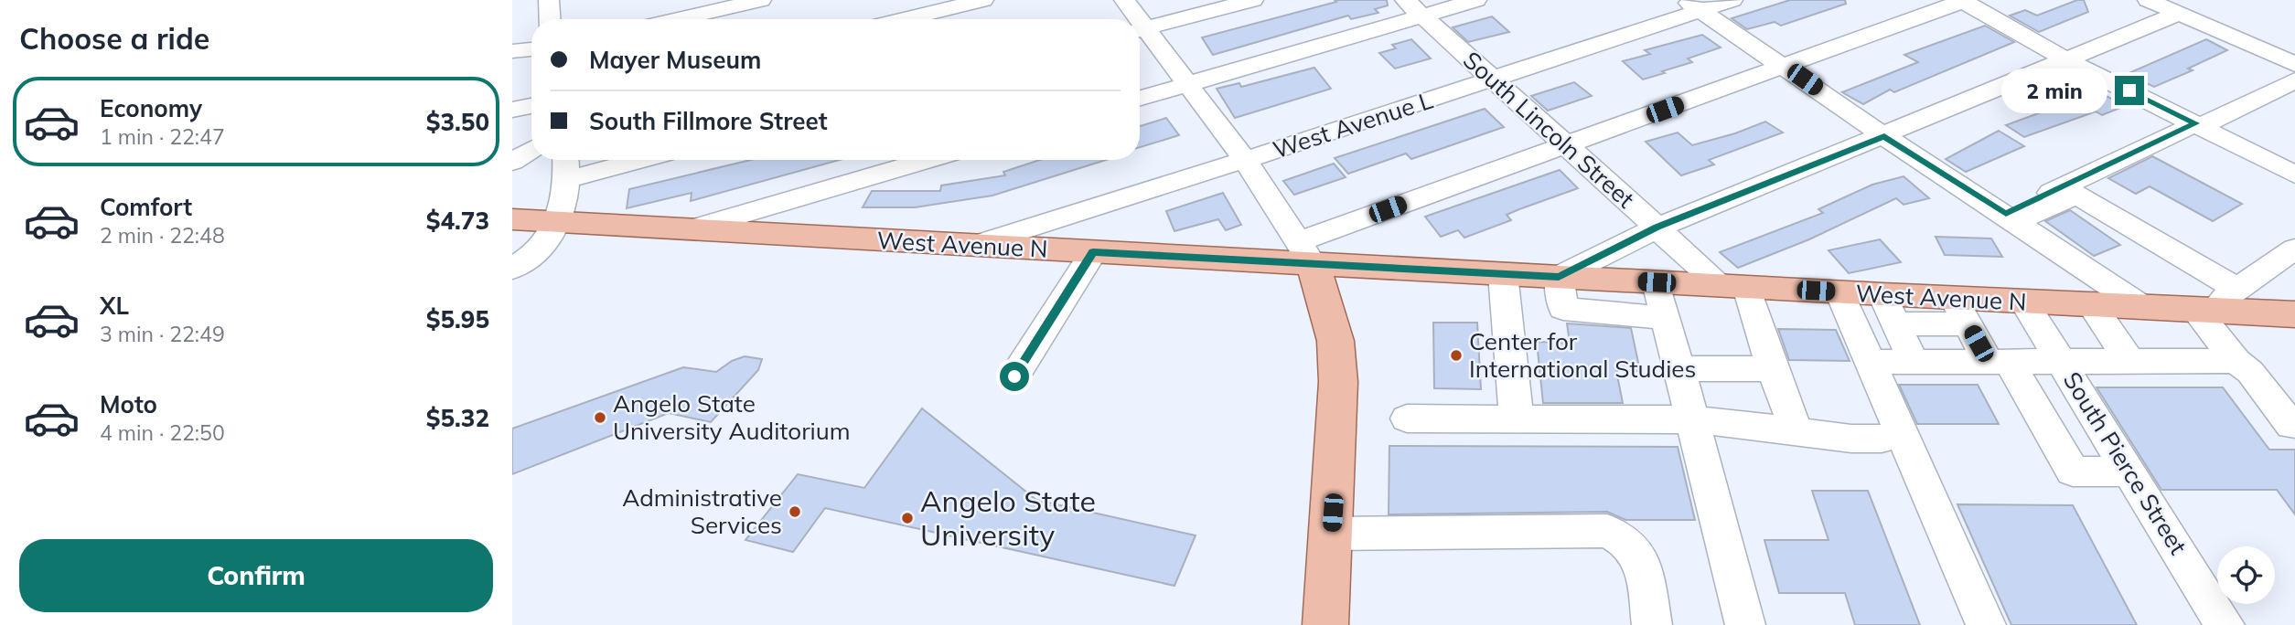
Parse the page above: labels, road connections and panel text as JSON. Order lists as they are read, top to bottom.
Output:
{
  "streets": {
    "main road": ["West Avenue N"],
    "street": ["West Avenue L", "South Lincoln Street", "South Pierce Street"]
  },
  "crossings": [
    ["West Avenue L", "South Lincoln Street"],
    ["West Avenue L", "West Avenue N"],
    ["South Lincoln Street", "West Avenue N"],
    ["West Avenue N", "South Pierce Street"]
  ],
  "places": [
    "Center for International Studies",
    "Angelo State University Auditorium",
    "Administrative Services",
    "Angelo State University"
  ],
  "page": {
    "heading": "Choose a ride",
    "banner": ["Mayer Museum", "South Fillmore Street"],
    "bubble": "2 min",
    "list": [
      {
        "name": "Economy",
        "note": "1 min · 22:47",
        "value": "$3.50"
      },
      {
        "name": "Comfort",
        "note": "2 min · 22:48",
        "value": "$4.73"
      },
      {
        "name": "XL",
        "note": "3 min · 22:49",
        "value": "$5.95"
      },
      {
        "name": "Moto",
        "note": "4 min · 22:50",
        "value": "$5.32"
      }
    ],
    "buttons": "Confirm"
  }
}
